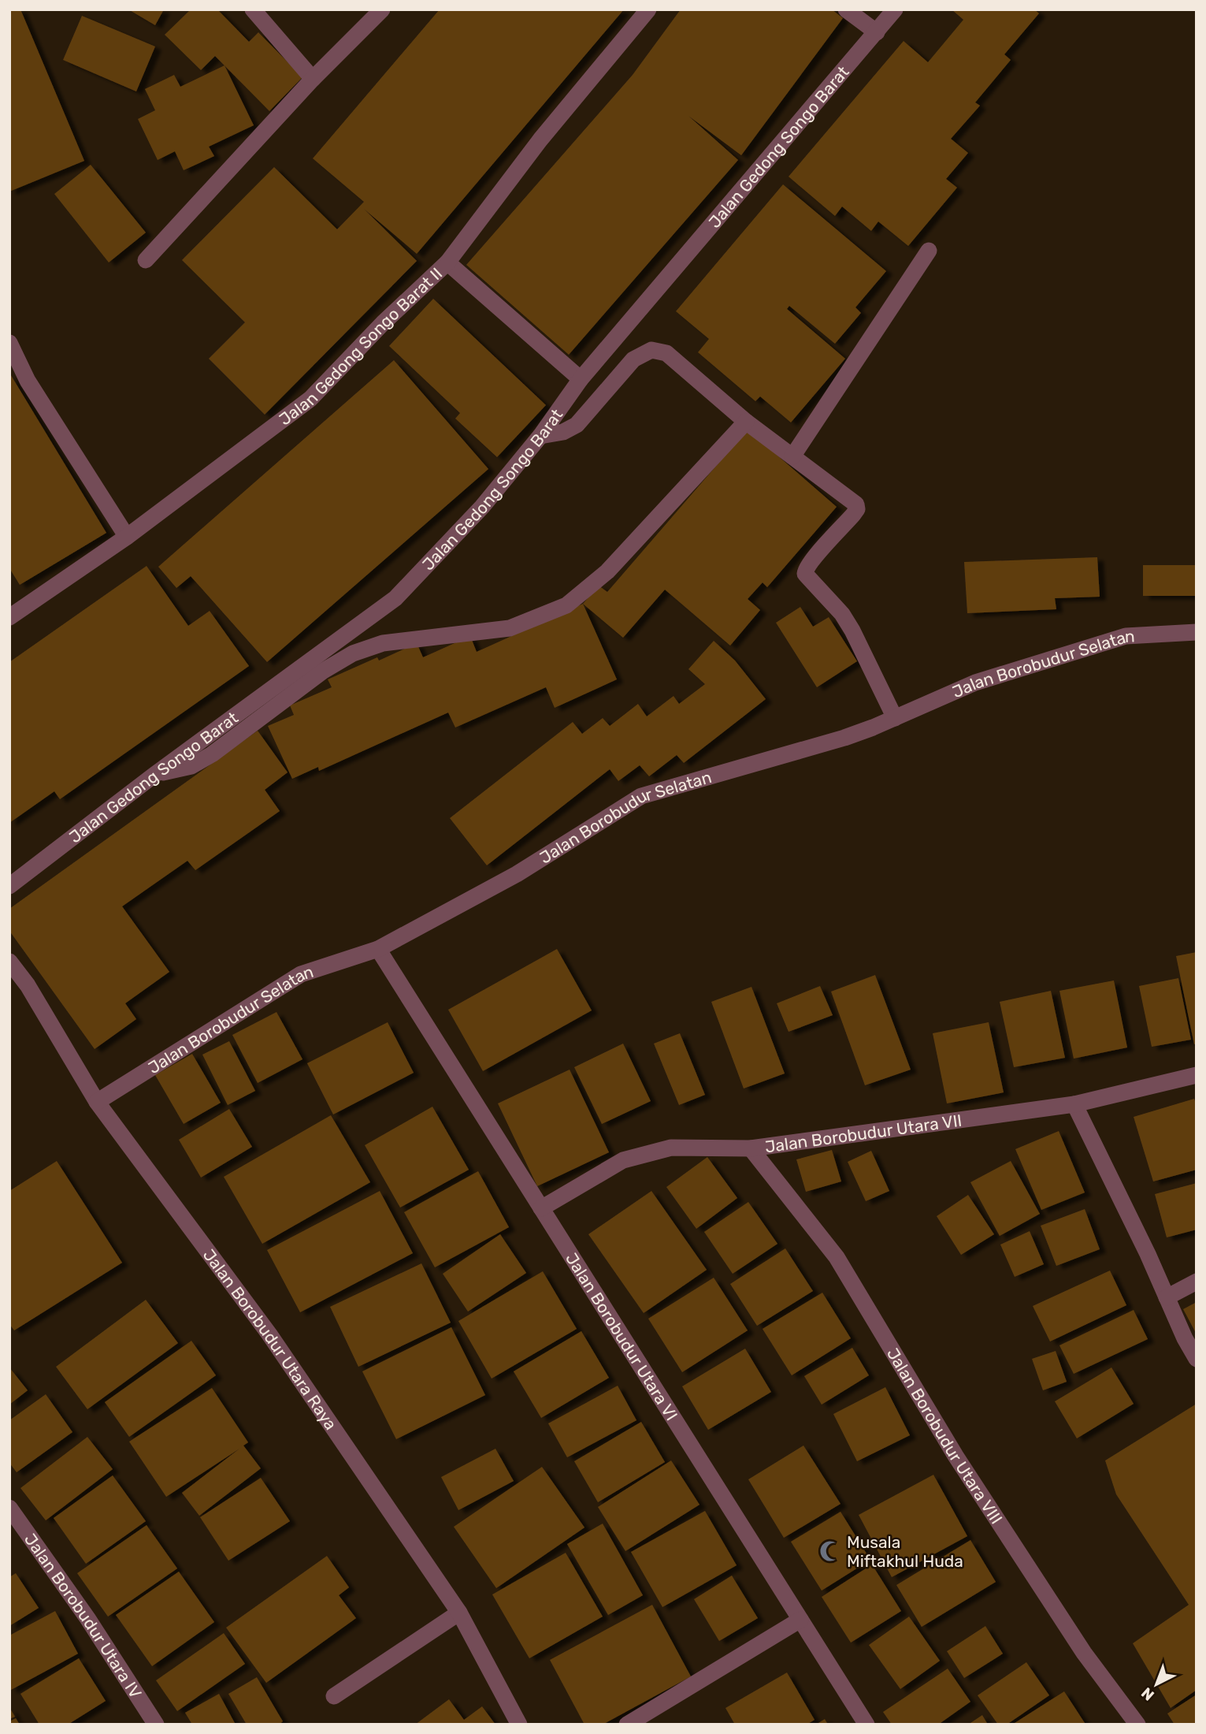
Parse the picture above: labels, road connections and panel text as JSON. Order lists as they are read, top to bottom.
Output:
{
  "streets": {
    "street": [
      "Jalan Gedong Songo Barat",
      "Jalan Gedong Songo Barat II",
      "Jalan Borobudur Selatan",
      "Jalan Borobudur Utara VII",
      "Jalan Borobudur Utara VI",
      "Jalan Borobudur Utara Raya",
      "Jalan Borobudur Utara VIII",
      "Jalan Borobudur Utara IV"
    ]
  },
  "crossings": [
    ["Jalan Borobudur Selatan", "Jalan Borobudur Utara VI"],
    ["Jalan Borobudur Selatan", "Jalan Borobudur Utara Raya"],
    ["Jalan Borobudur Utara VII", "Jalan Borobudur Utara VI"],
    ["Jalan Borobudur Utara VII", "Jalan Borobudur Utara VIII"]
  ],
  "places": {
    "mosque": ["Musala Miftakhul Huda"]
  },
  "north": "bottom left"
}
